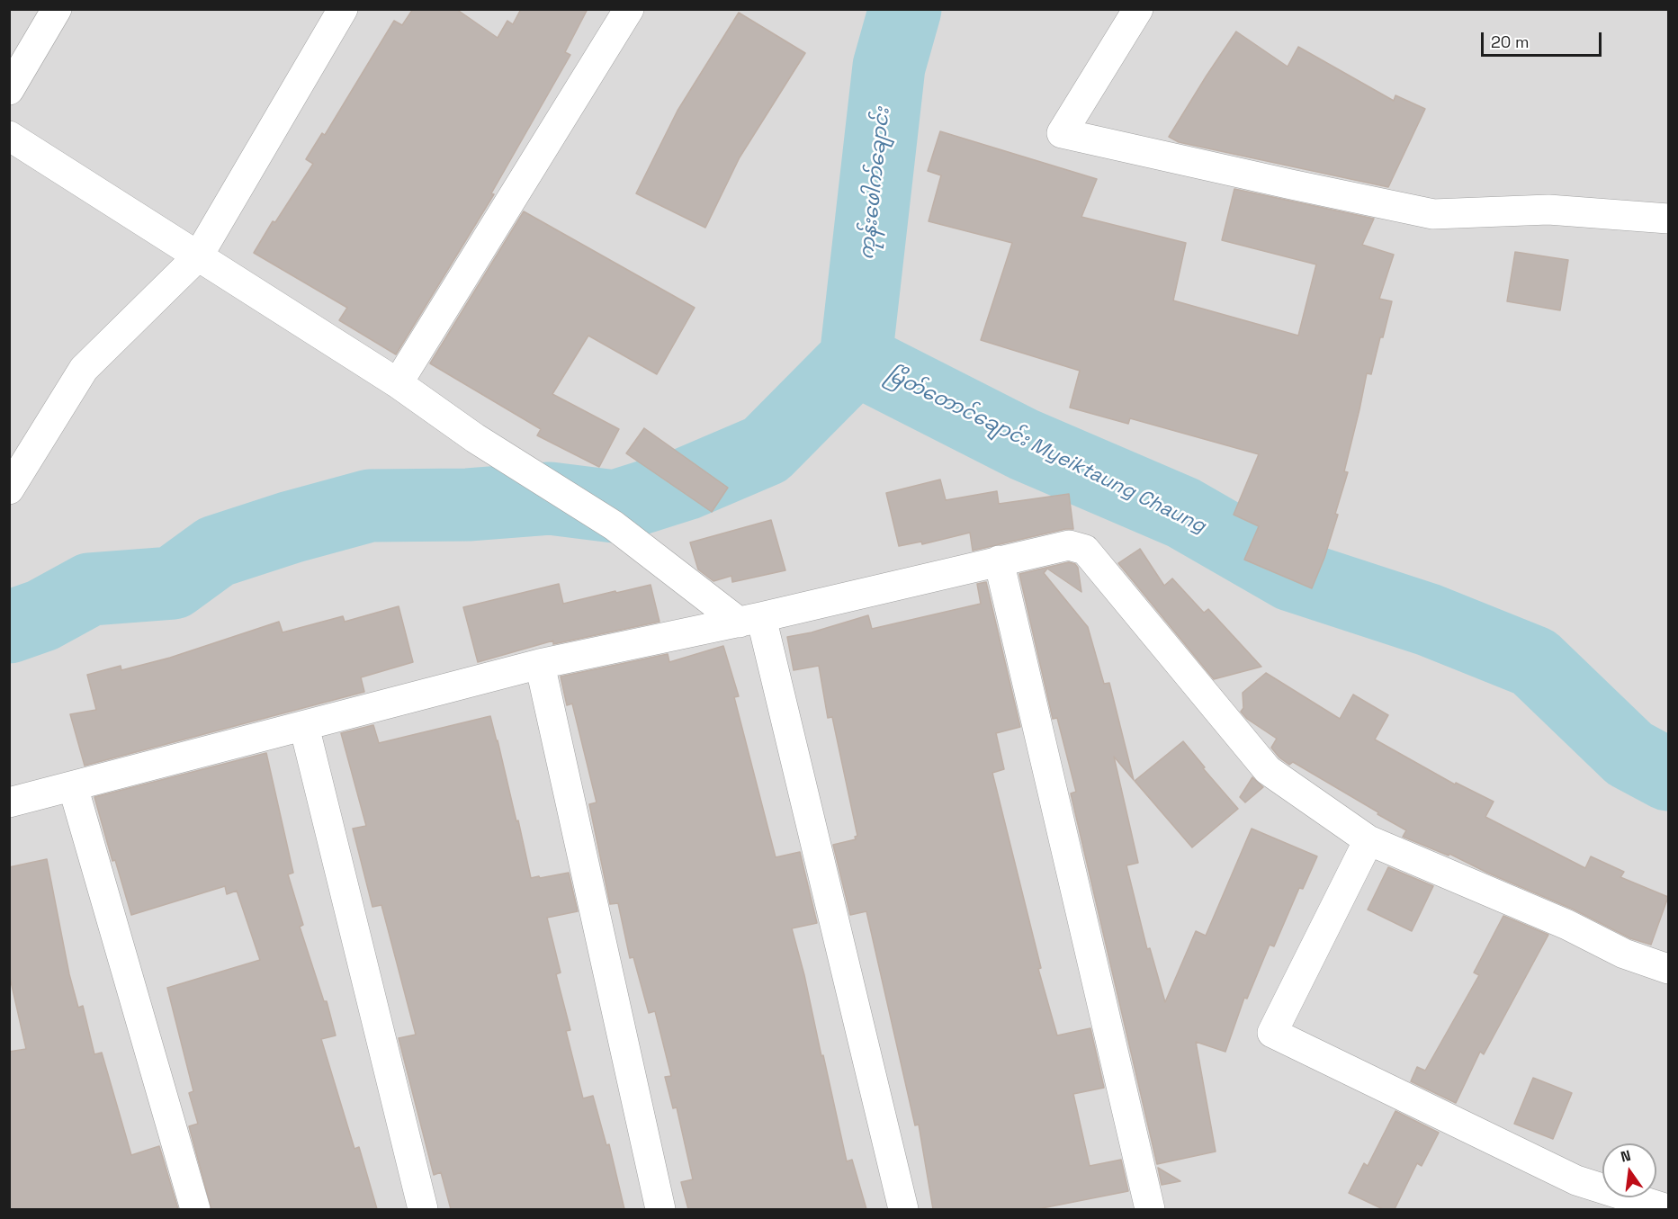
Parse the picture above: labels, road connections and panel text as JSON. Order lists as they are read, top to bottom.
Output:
{
  "water": ["ကုန်းဖေါက်ချောင်း", "မြိတ်တောင်ချောင်း Myeiktaung Chaung"],
  "scale_bar": "20 m",
  "north": "top"
}
